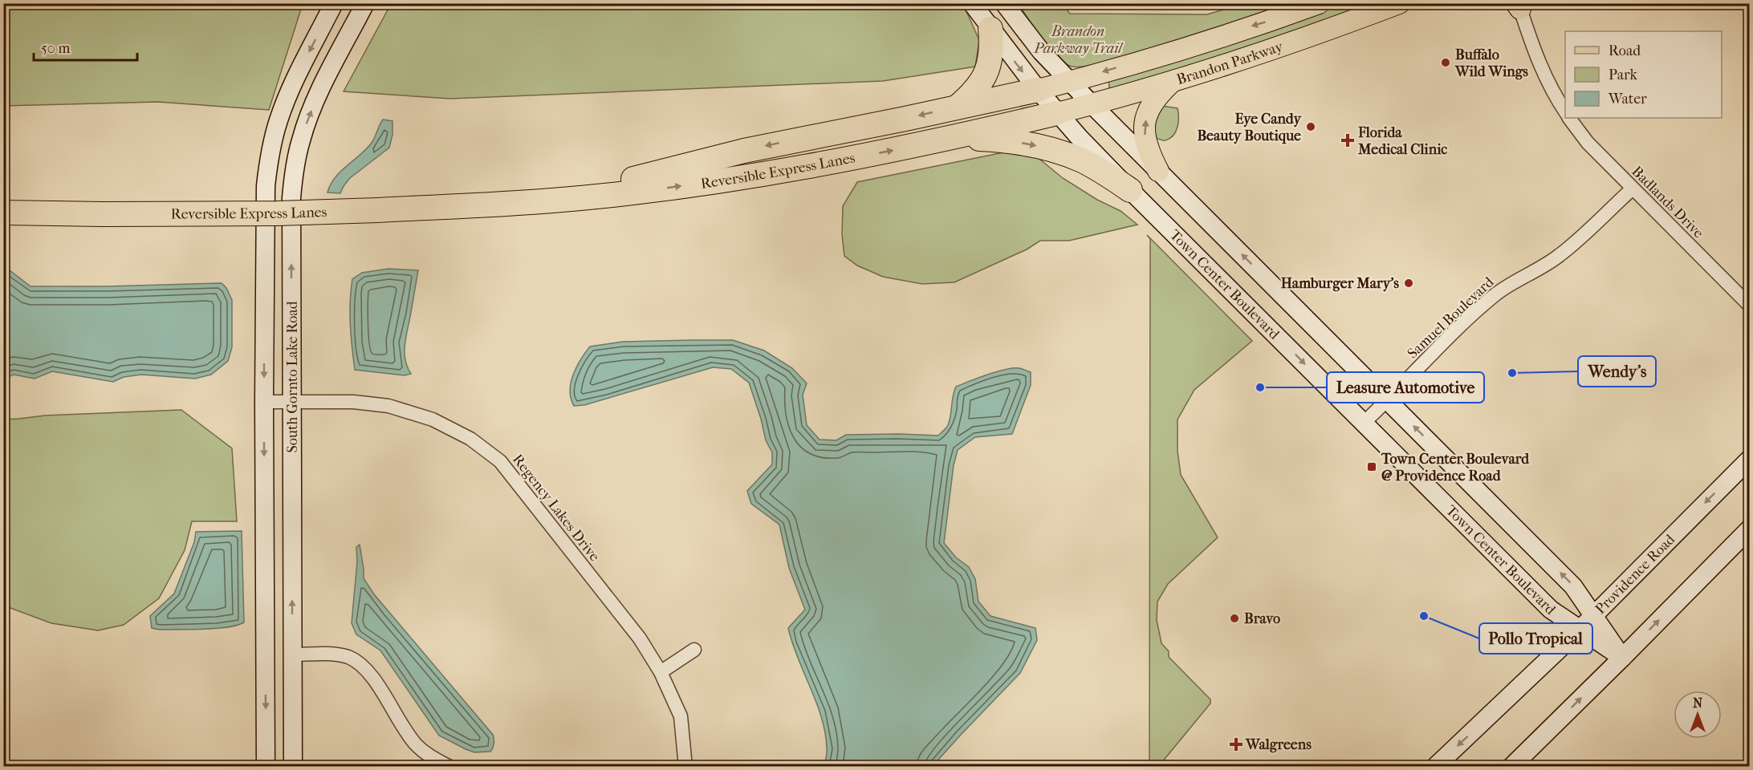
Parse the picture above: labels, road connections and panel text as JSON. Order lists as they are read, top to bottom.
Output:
{
  "streets": {
    "highway": ["Reversible Express Lanes"],
    "main road": ["Brandon Parkway"],
    "street": [
      "Badlands Drive",
      "Town Center Boulevard",
      "Samuel Boulevard",
      "South Gornto Lake Road",
      "Regency Lakes Drive",
      "Providence Road"
    ]
  },
  "crossings": [
    ["Brandon Parkway", "Reversible Express Lanes"],
    ["Brandon Parkway", "Town Center Boulevard"],
    ["Reversible Express Lanes", "Town Center Boulevard"],
    ["Badlands Drive", "Samuel Boulevard"],
    ["Town Center Boulevard", "Samuel Boulevard"],
    ["Town Center Boulevard", "Providence Road"],
    ["South Gornto Lake Road", "Regency Lakes Drive"]
  ],
  "parks": ["Brandon Parkway Trail"],
  "places": {
    "other": [
      "Buffalo Wild Wings",
      "Eye Candy Beauty Boutique",
      "Hamburger Mary's",
      "Wendy's",
      "Leasure Automotive",
      "Pollo Tropical",
      "Bravo"
    ],
    "health": ["Florida Medical Clinic", "Walgreens"],
    "transit": ["Town Center Boulevard @ Providence Road"]
  },
  "legend": ["Road", "Park", "Water"],
  "scale_bar": "50 m",
  "north": "top"
}
